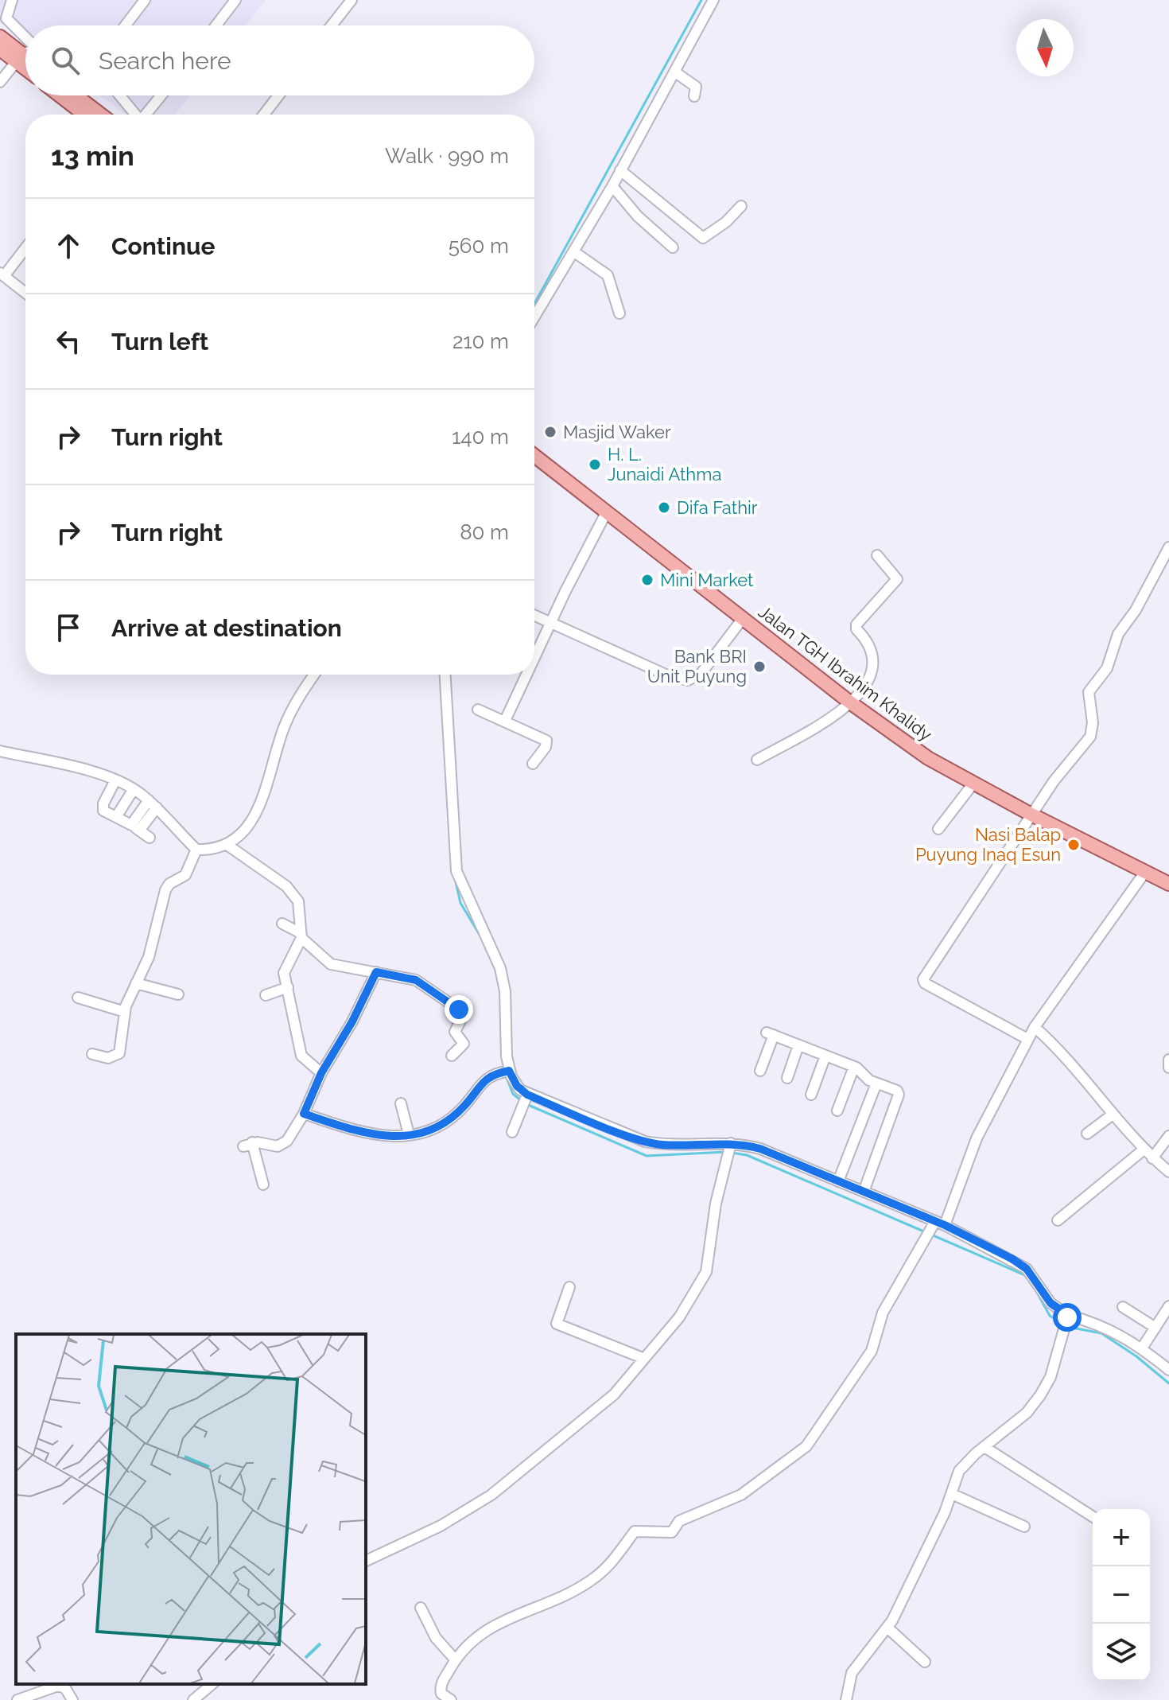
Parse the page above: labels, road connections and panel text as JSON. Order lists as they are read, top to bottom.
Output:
{
  "streets": {
    "main road": ["Jalan TGH Ibrahim Khalidy"]
  },
  "places": [
    "Masjid Waker",
    "H. L. Junaidi Athma",
    "Difa Fathir",
    "Mini Market",
    "Bank BRI Unit Puyung",
    "Nasi Balap Puyung Inaq Esun"
  ],
  "north": "bottom",
  "page": {
    "search": "Search here",
    "heading": ["13 min", "Walk · 990 m"],
    "list": [
      ["Continue", "560 m"],
      ["Turn left", "210 m"],
      ["Turn right", "140 m"],
      ["Turn right", "80 m"],
      "Arrive at destination"
    ],
    "map_buttons": ["+", "−"]
  }
}
